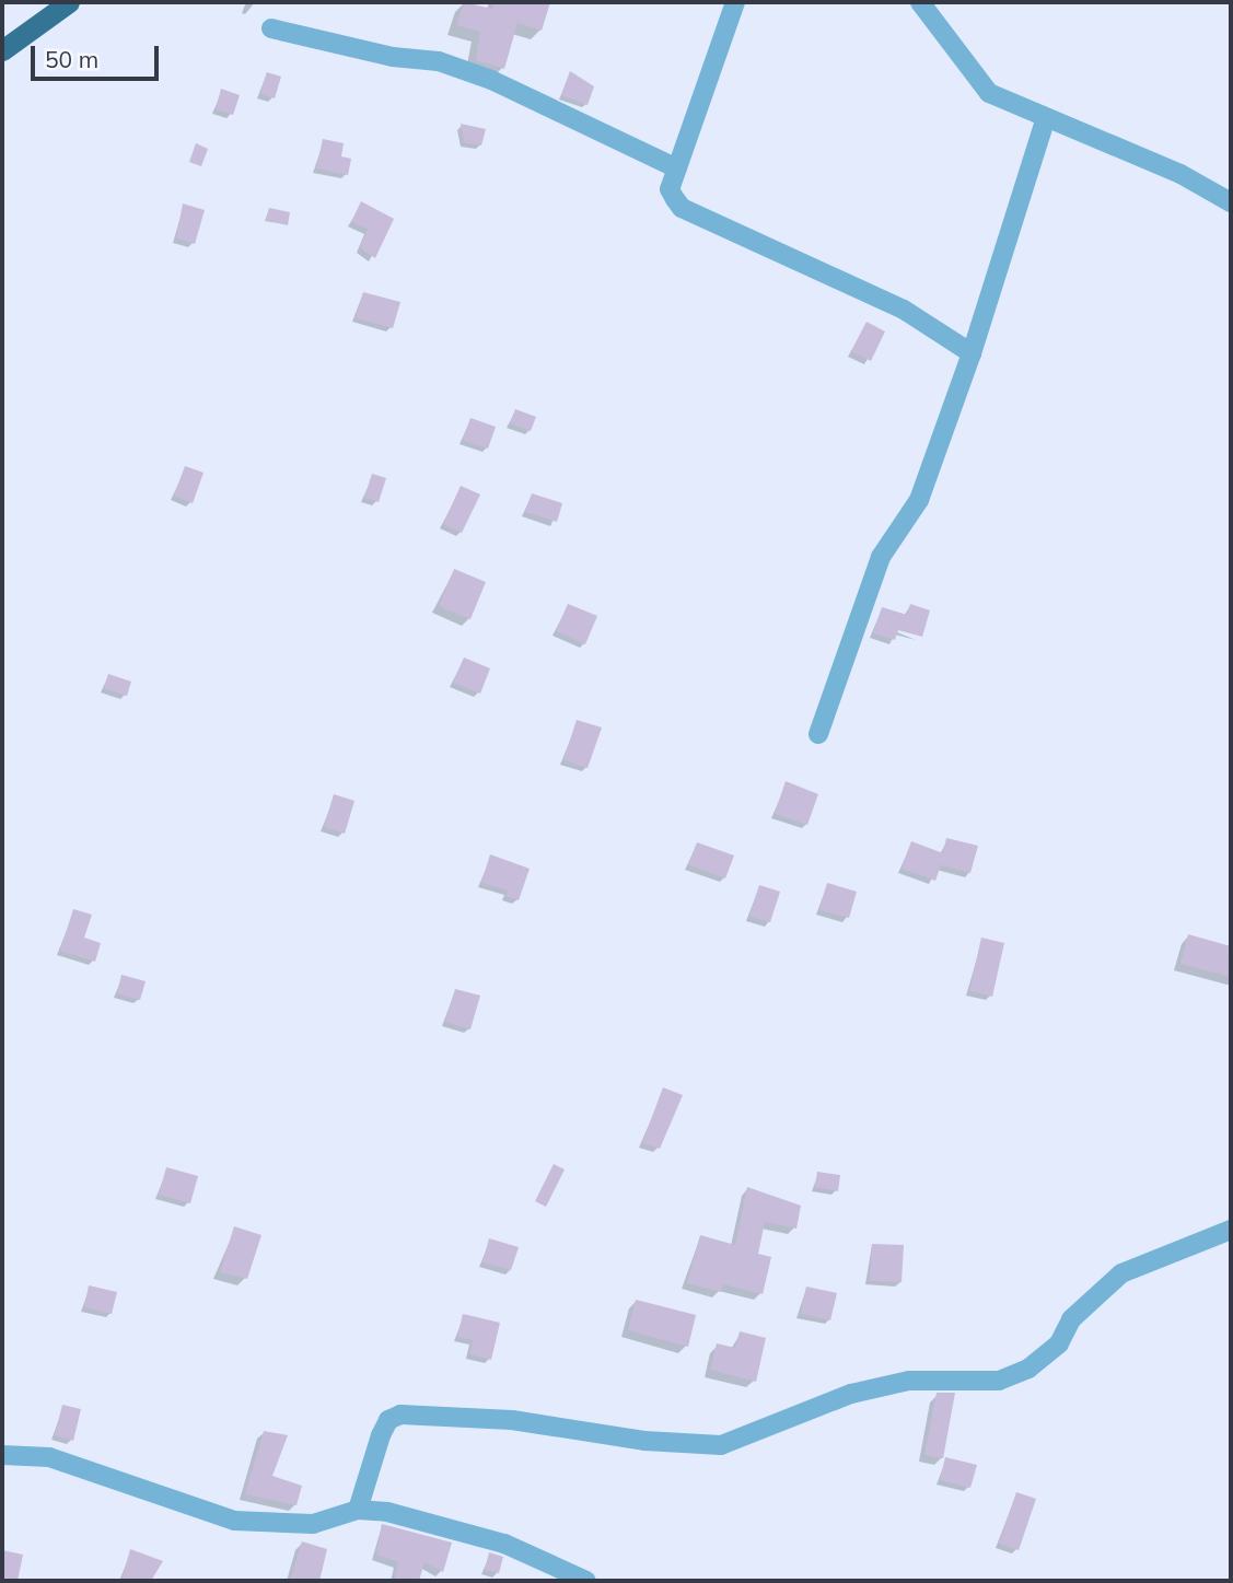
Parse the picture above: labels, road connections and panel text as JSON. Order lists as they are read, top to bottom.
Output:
{
  "scale_bar": "50 m"
}
